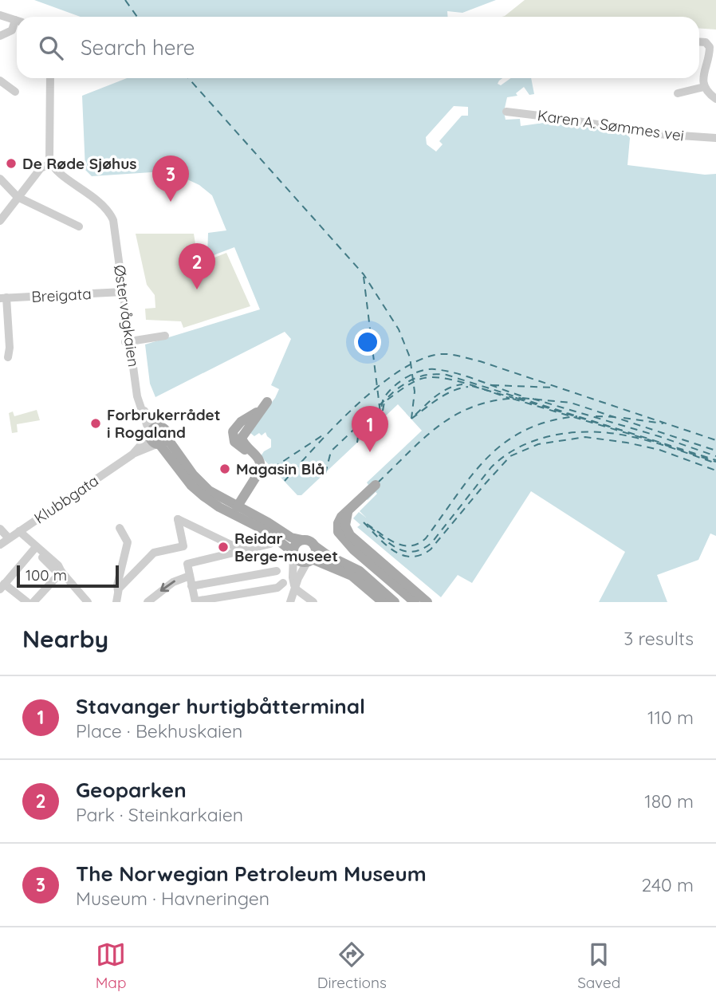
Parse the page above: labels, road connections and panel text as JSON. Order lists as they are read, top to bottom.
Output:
{
  "streets": {
    "street": [
      "Karen A. Sømmes vei",
      "Breigata",
      "Østervågkaien",
      "Klubbgata"
    ]
  },
  "crossings": [
    ["Breigata", "Østervågkaien"],
    ["Østervågkaien", "Klubbgata"]
  ],
  "places": [
    "De Røde Sjøhus",
    "Forbrukerrådet i Rogaland",
    "Magasin Blå",
    "Reidar Berge-museet"
  ],
  "scale_bar": "100 m",
  "page": {
    "search": "Search here",
    "pins": ["3", "2", "1"],
    "scale": "100 m",
    "heading": ["Nearby", "3 results"],
    "list": [
      {
        "mark": "1",
        "name": "Stavanger hurtigbåtterminal",
        "note": "Place · Bekhuskaien",
        "value": "110 m"
      },
      {
        "mark": "2",
        "name": "Geoparken",
        "note": "Park · Steinkarkaien",
        "value": "180 m"
      },
      {
        "mark": "3",
        "name": "The Norwegian Petroleum Museum",
        "note": "Museum · Havneringen",
        "value": "240 m"
      }
    ],
    "nav": ["Map", "Directions", "Saved"]
  }
}
